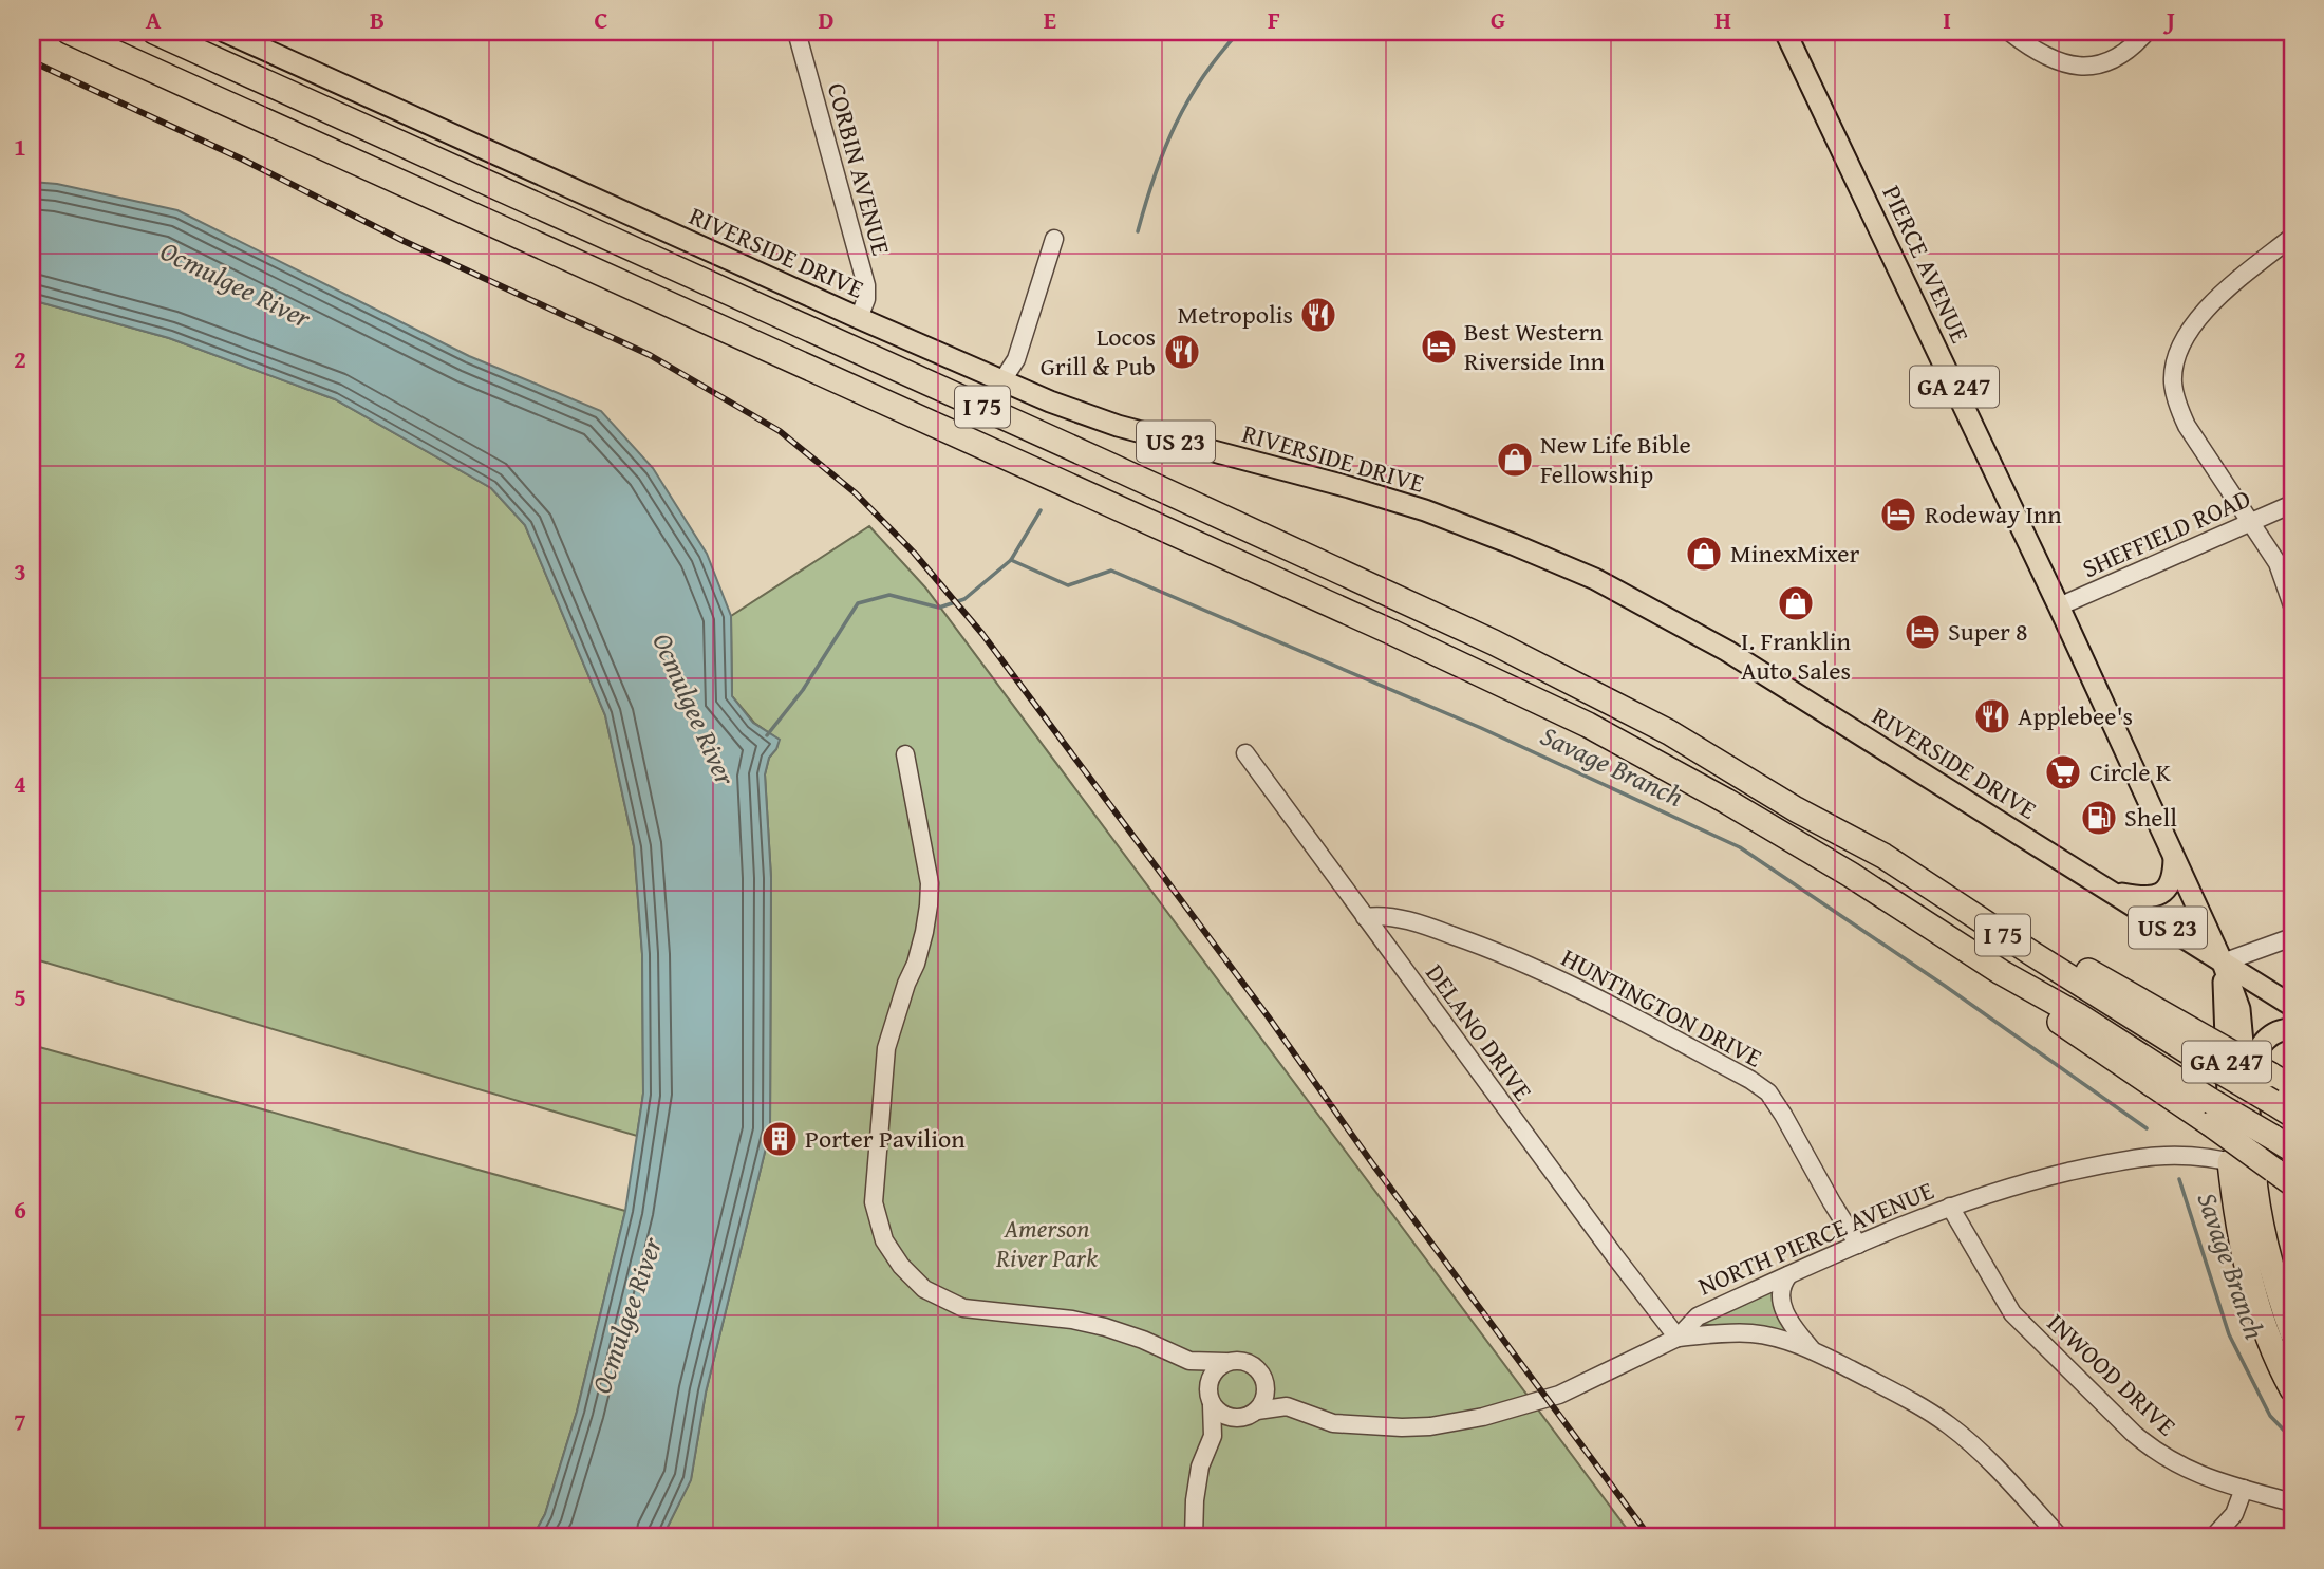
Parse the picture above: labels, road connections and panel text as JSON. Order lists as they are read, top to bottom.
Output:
{
  "streets": {
    "highway": ["I 75"],
    "main road": [
      "RIVERSIDE DRIVE",
      "PIERCE AVENUE",
      "GA 247",
      "US 23"
    ],
    "street": [
      "CORBIN AVENUE",
      "SHEFFIELD ROAD",
      "HUNTINGTON DRIVE",
      "DELANO DRIVE",
      "NORTH PIERCE AVENUE",
      "INWOOD DRIVE"
    ]
  },
  "crossings": [
    ["CORBIN AVENUE", "RIVERSIDE DRIVE"],
    ["RIVERSIDE DRIVE", "PIERCE AVENUE"],
    ["PIERCE AVENUE", "SHEFFIELD ROAD"],
    ["PIERCE AVENUE", "NORTH PIERCE AVENUE"],
    ["HUNTINGTON DRIVE", "DELANO DRIVE"],
    ["HUNTINGTON DRIVE", "NORTH PIERCE AVENUE"],
    ["DELANO DRIVE", "NORTH PIERCE AVENUE"],
    ["NORTH PIERCE AVENUE", "INWOOD DRIVE"]
  ],
  "water": ["Ocmulgee River", "Savage Branch"],
  "parks": ["Amerson River Park"],
  "places": {
    "restaurant": ["Metropolis", "Locos Grill & Pub", "Applebee's"],
    "hotel": ["Best Western Riverside Inn", "Rodeway Inn", "Super 8"],
    "shop": ["New Life Bible Fellowship", "MinexMixer", "I. Franklin Auto Sales"],
    "supermarket": ["Circle K"],
    "fuel station": ["Shell"],
    "building": ["Porter Pavilion"]
  },
  "grid": {
    "columns": [
      "A",
      "B",
      "C",
      "D",
      "E",
      "F",
      "G",
      "H",
      "I",
      "J"
    ],
    "rows": [
      "1",
      "2",
      "3",
      "4",
      "5",
      "6",
      "7"
    ]
  }
}
